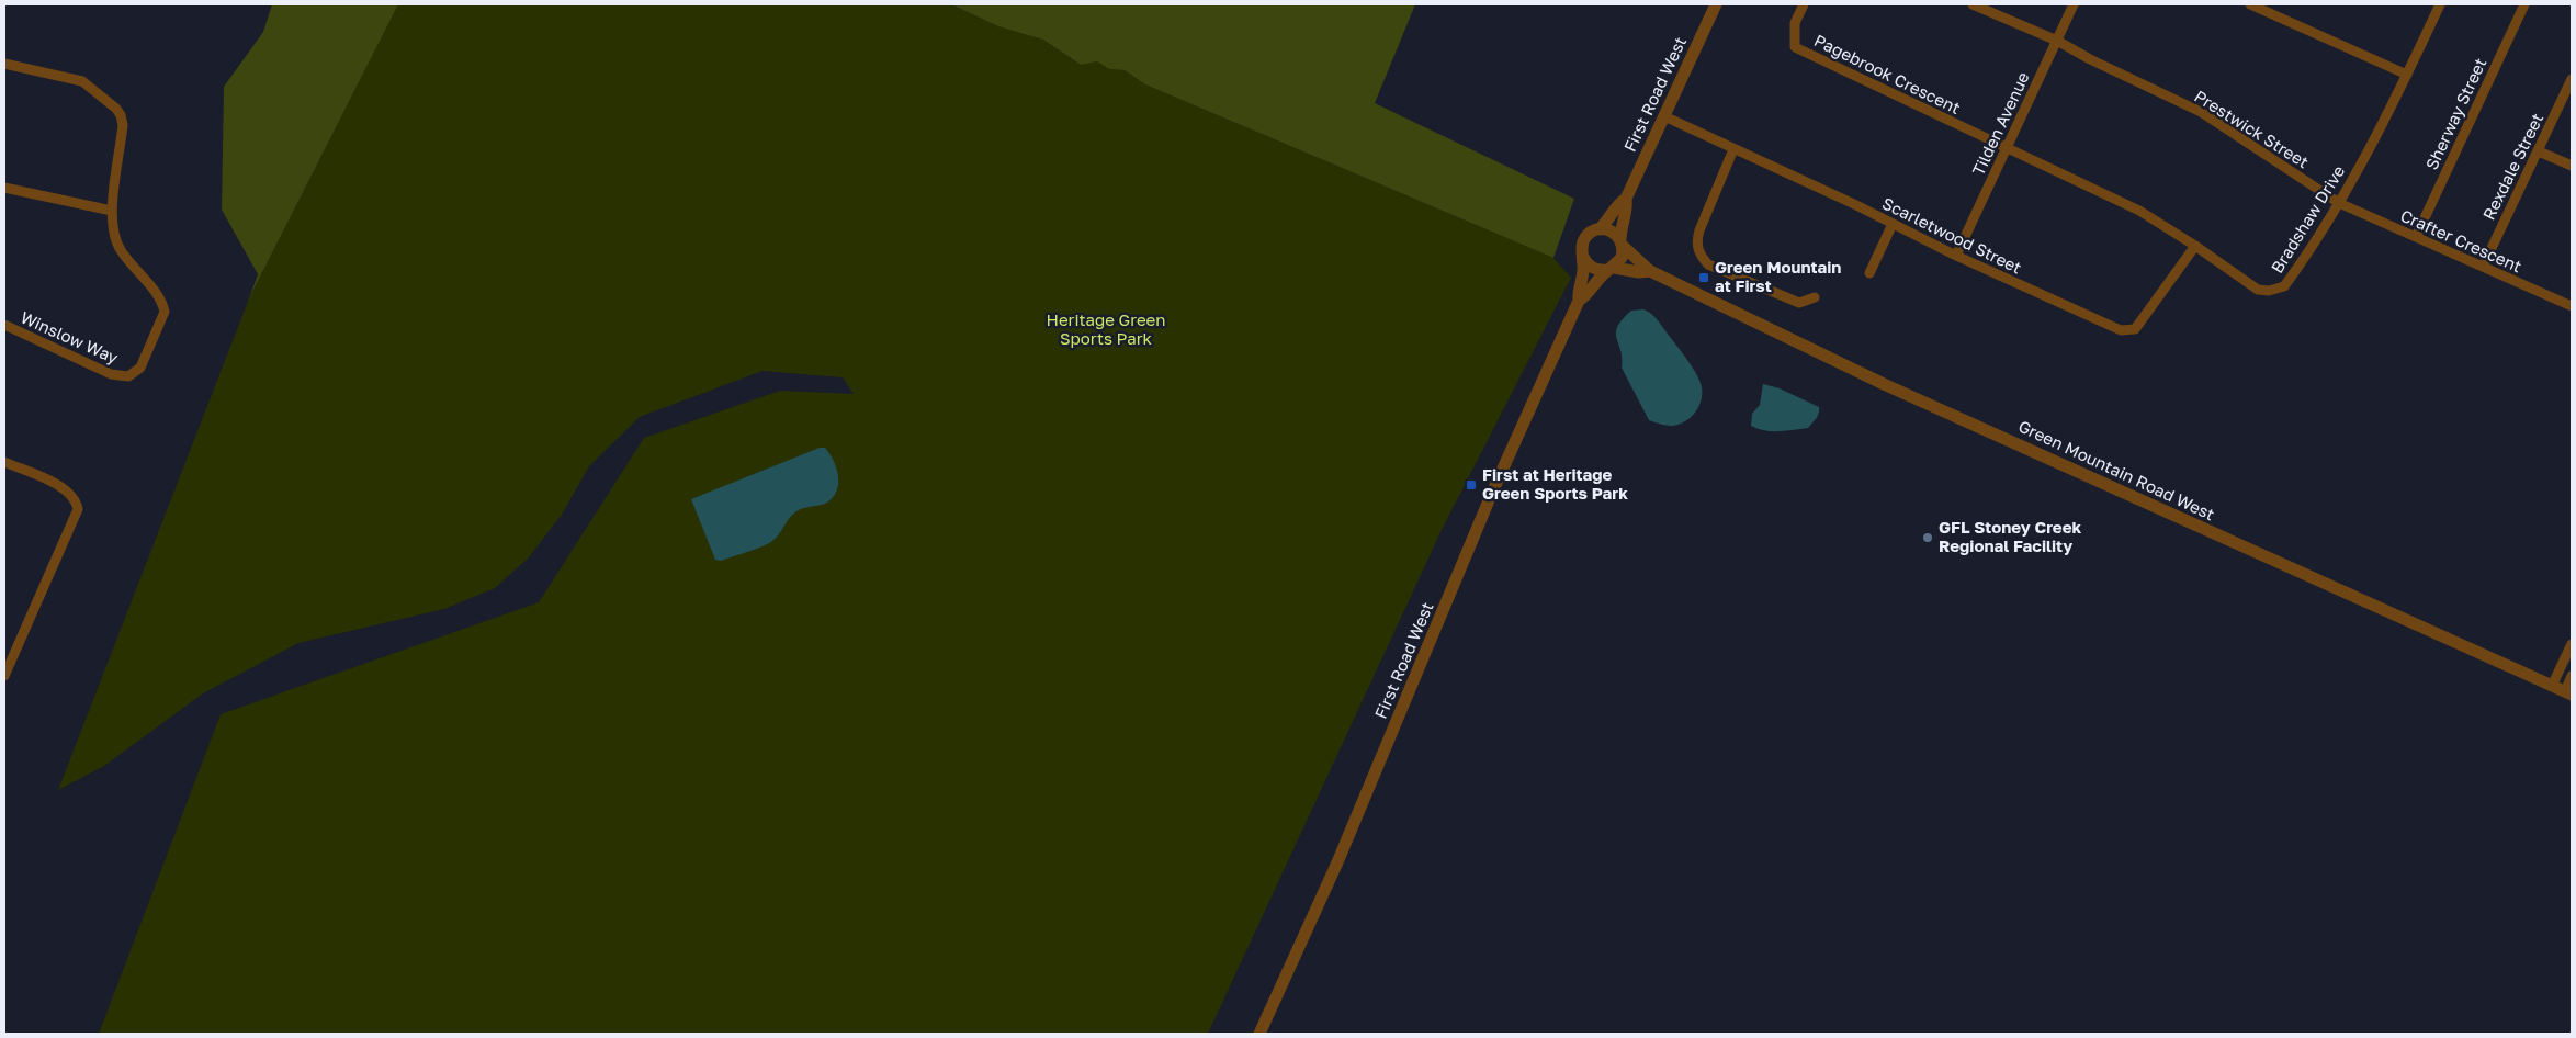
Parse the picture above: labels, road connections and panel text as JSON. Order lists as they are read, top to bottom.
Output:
{
  "streets": {
    "street": [
      "Pagebrook Crescent",
      "First Road West",
      "Sherway Street",
      "Tilden Avenue",
      "Prestwick Street",
      "Rexdale Street",
      "Bradshaw Drive",
      "Scarletwood Street",
      "Crafter Crescent",
      "Winslow Way",
      "Green Mountain Road West"
    ]
  },
  "crossings": [
    ["Pagebrook Crescent", "Tilden Avenue"],
    ["Pagebrook Crescent", "Bradshaw Drive"],
    ["First Road West", "Scarletwood Street"],
    ["First Road West", "Green Mountain Road West"],
    ["Sherway Street", "Crafter Crescent"],
    ["Tilden Avenue", "Prestwick Street"],
    ["Tilden Avenue", "Bradshaw Drive"],
    ["Tilden Avenue", "Scarletwood Street"],
    ["Prestwick Street", "Bradshaw Drive"],
    ["Prestwick Street", "Crafter Crescent"],
    ["Rexdale Street", "Crafter Crescent"],
    ["Bradshaw Drive", "Scarletwood Street"],
    ["Bradshaw Drive", "Crafter Crescent"]
  ],
  "parks": ["Heritage Green Sports Park"],
  "places": {
    "transit": ["Green Mountain at First", "First at Heritage Green Sports Park"],
    "other": ["GFL Stoney Creek Regional Facility"]
  }
}
